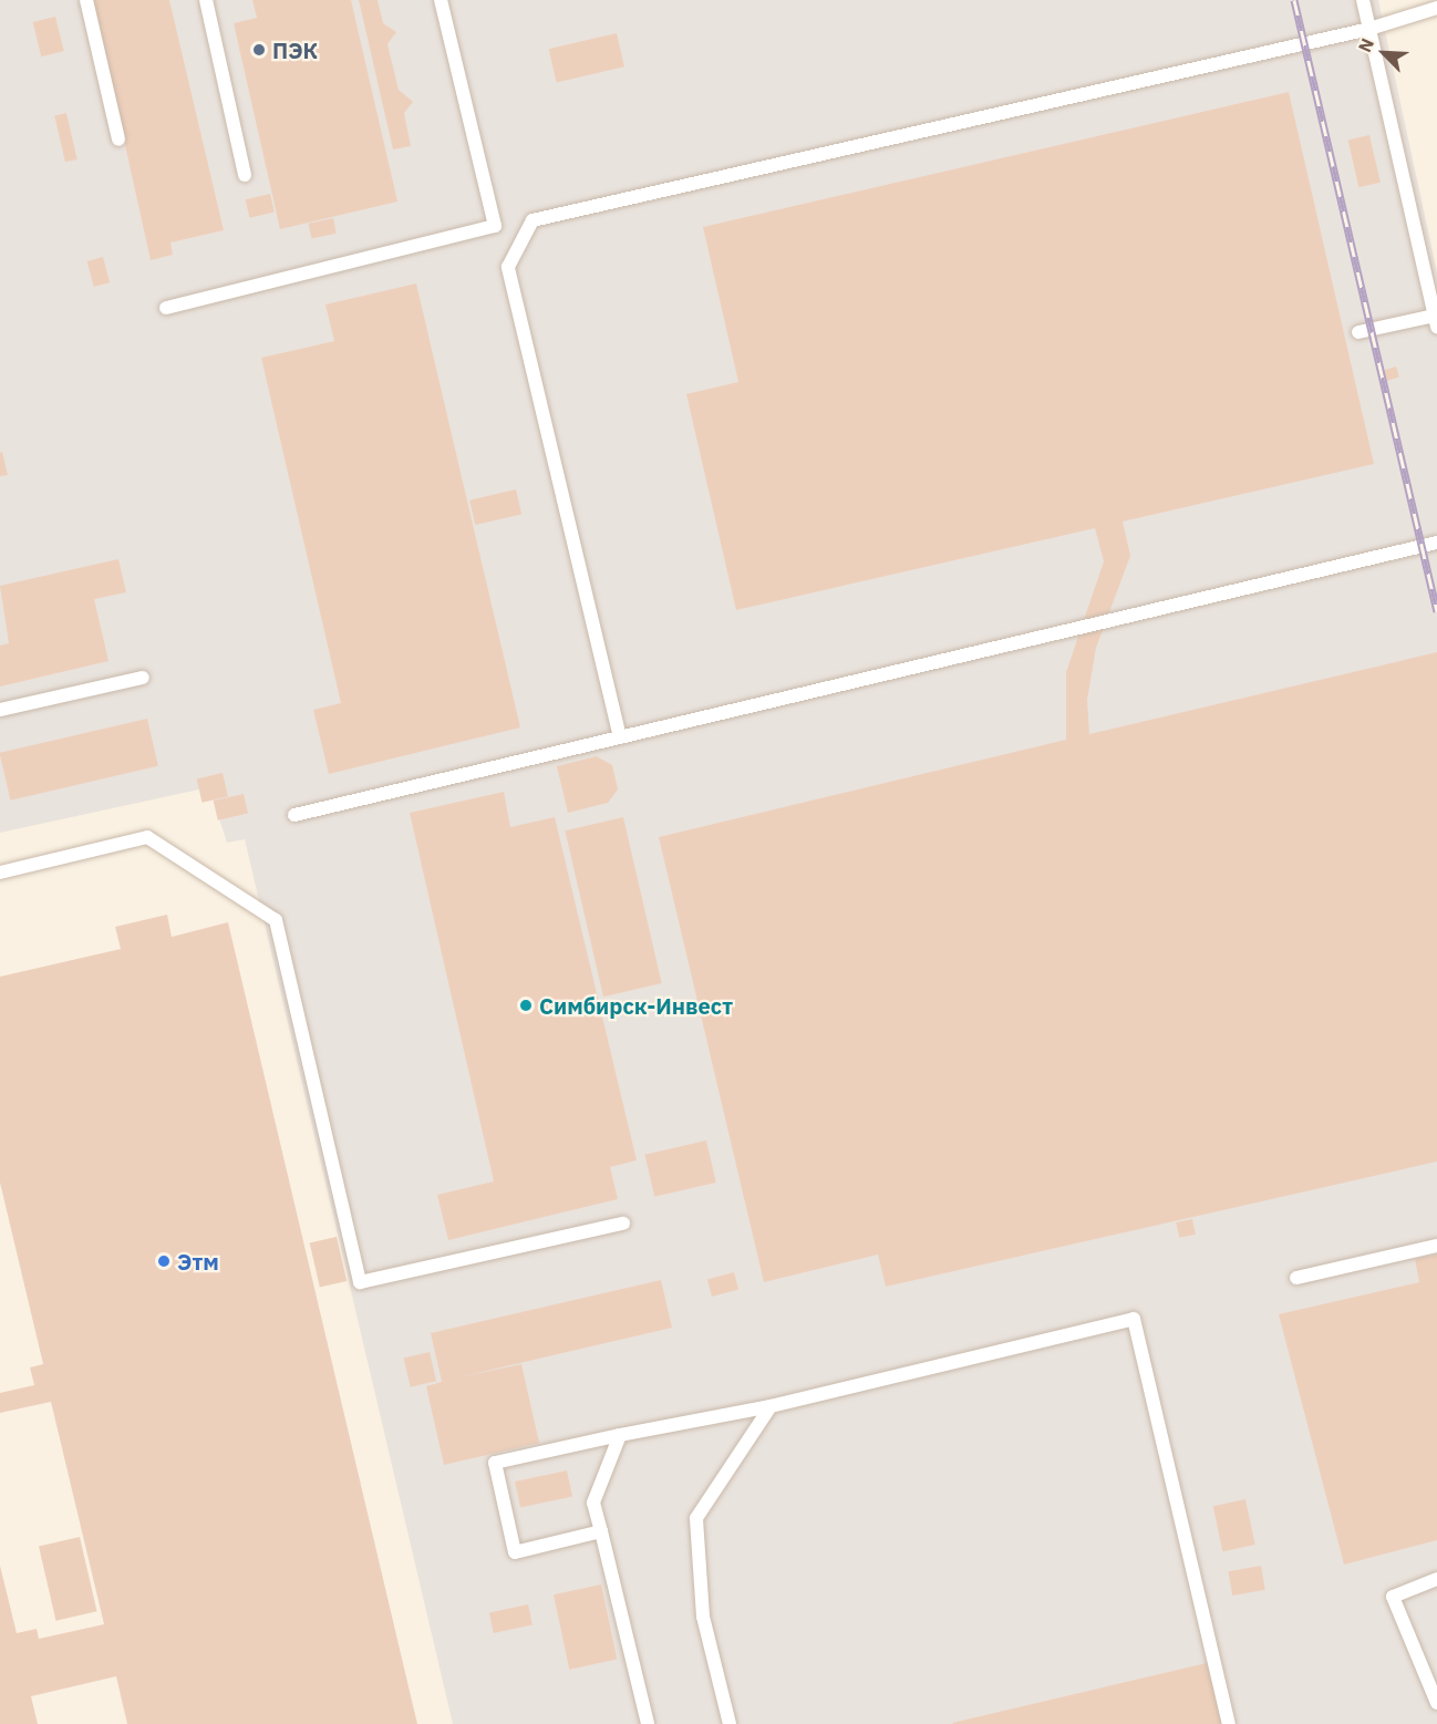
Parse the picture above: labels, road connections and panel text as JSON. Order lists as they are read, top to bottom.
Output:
{
  "places": ["ПЭК", "Симбирск-Инвест", "Этм"],
  "north": "top left"
}
